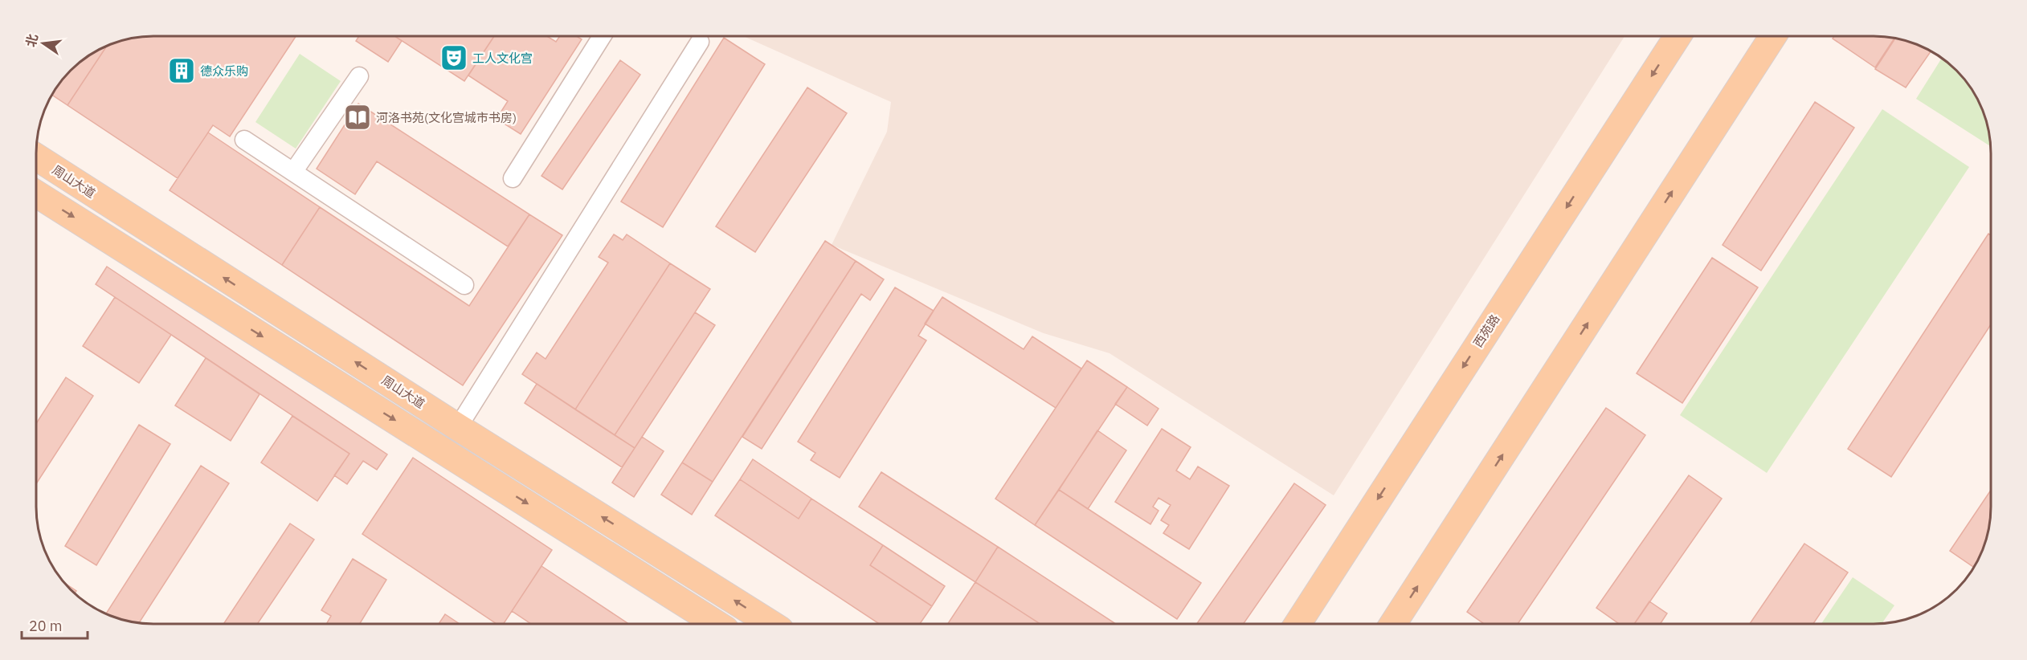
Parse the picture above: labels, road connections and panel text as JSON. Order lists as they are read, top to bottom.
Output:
{
  "streets": {
    "main road": ["周山大道", "西苑路"]
  },
  "places": {
    "theatre": ["工人文化宫"],
    "building": ["德众乐购"],
    "library": ["河洛书苑(文化宫城市书房)"]
  },
  "scale_bar": "20 m",
  "north": "left"
}
